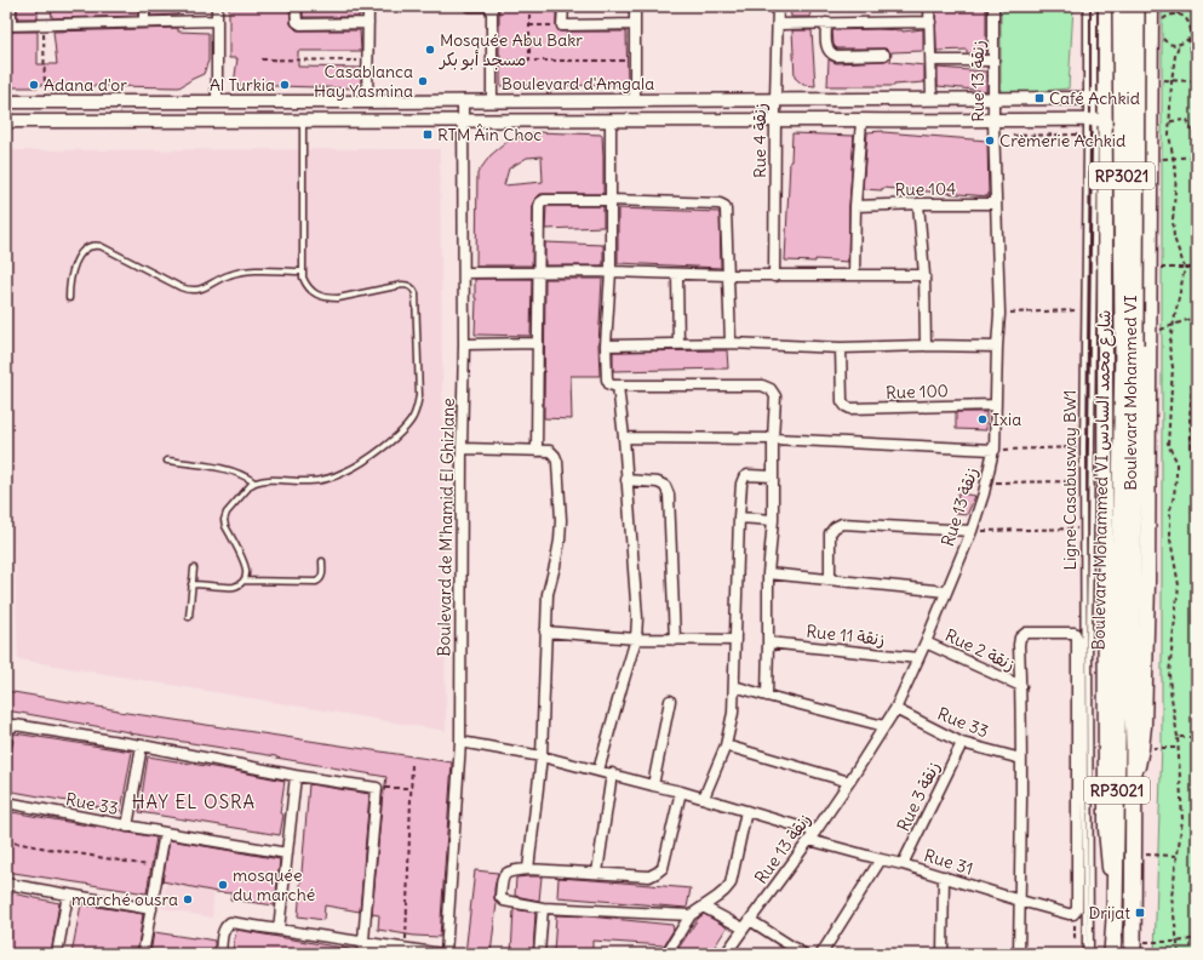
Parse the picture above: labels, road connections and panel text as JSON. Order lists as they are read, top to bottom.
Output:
{
  "streets": {
    "highway": ["RP3021", "Boulevard Mohammed VI شارع محمد السادس"],
    "main road": ["Boulevard Mohammed VI"],
    "street": [
      "Rue 13 زنقة",
      "Boulevard d'Amgala",
      "Rue 4 زنقة",
      "Rue 104",
      "Rue 100",
      "Boulevard de M'hamid El Ghizlane",
      "Rue 11 زنقة",
      "Rue 2 زنقة",
      "Rue 33",
      "Rue 3 زنقة",
      "Rue 31"
    ],
    "lane": ["Ligne Casabusway BW1"]
  },
  "crossings": [
    ["Rue 13 زنقة", "Boulevard d'Amgala"],
    ["Rue 13 زنقة", "Rue 104"],
    ["Rue 13 زنقة", "Rue 100"],
    ["Rue 13 زنقة", "Rue 11 زنقة"],
    ["Rue 13 زنقة", "Rue 2 زنقة"],
    ["Rue 13 زنقة", "Rue 33"],
    ["Rue 13 زنقة", "Rue 31"],
    ["Boulevard d'Amgala", "Rue 4 زنقة"],
    ["Boulevard d'Amgala", "Boulevard Mohammed VI"],
    ["Boulevard d'Amgala", "Boulevard de M'hamid El Ghizlane"],
    ["Boulevard Mohammed VI", "Ligne Casabusway BW1"],
    ["Boulevard Mohammed VI", "Boulevard Mohammed VI شارع محمد السادس"],
    ["Rue 2 زنقة", "Rue 31"],
    ["Rue 33", "Rue 3 زنقة"],
    ["Rue 3 زنقة", "Rue 31"]
  ],
  "districts": ["HAY EL OSRA"],
  "places": {
    "other": [
      "Mosquée Abu Bakr مسجد أبو بكر",
      "Casablanca Hay Yasmina",
      "Adana d'or",
      "Al Turkia",
      "Crèmerie Achkid",
      "Ixia",
      "mosquée du marché",
      "marché ousra"
    ],
    "transit": ["Café Achkid", "RTM Âin Choc", "Drijat"]
  }
}
